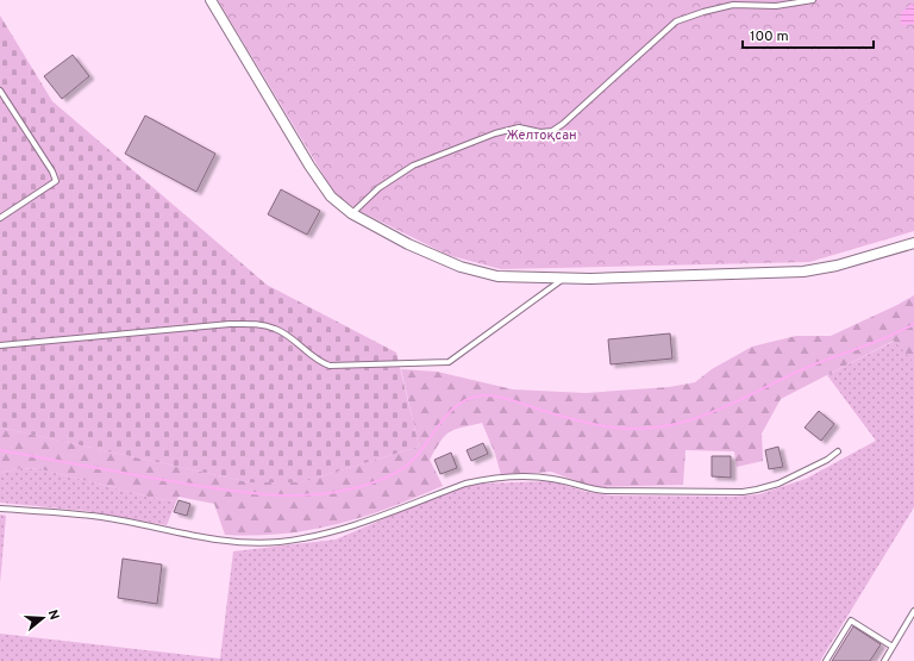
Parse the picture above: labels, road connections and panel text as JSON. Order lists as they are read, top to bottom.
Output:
{
  "parks": ["Желтоқсан"],
  "scale_bar": "100 m",
  "north": "right"
}
